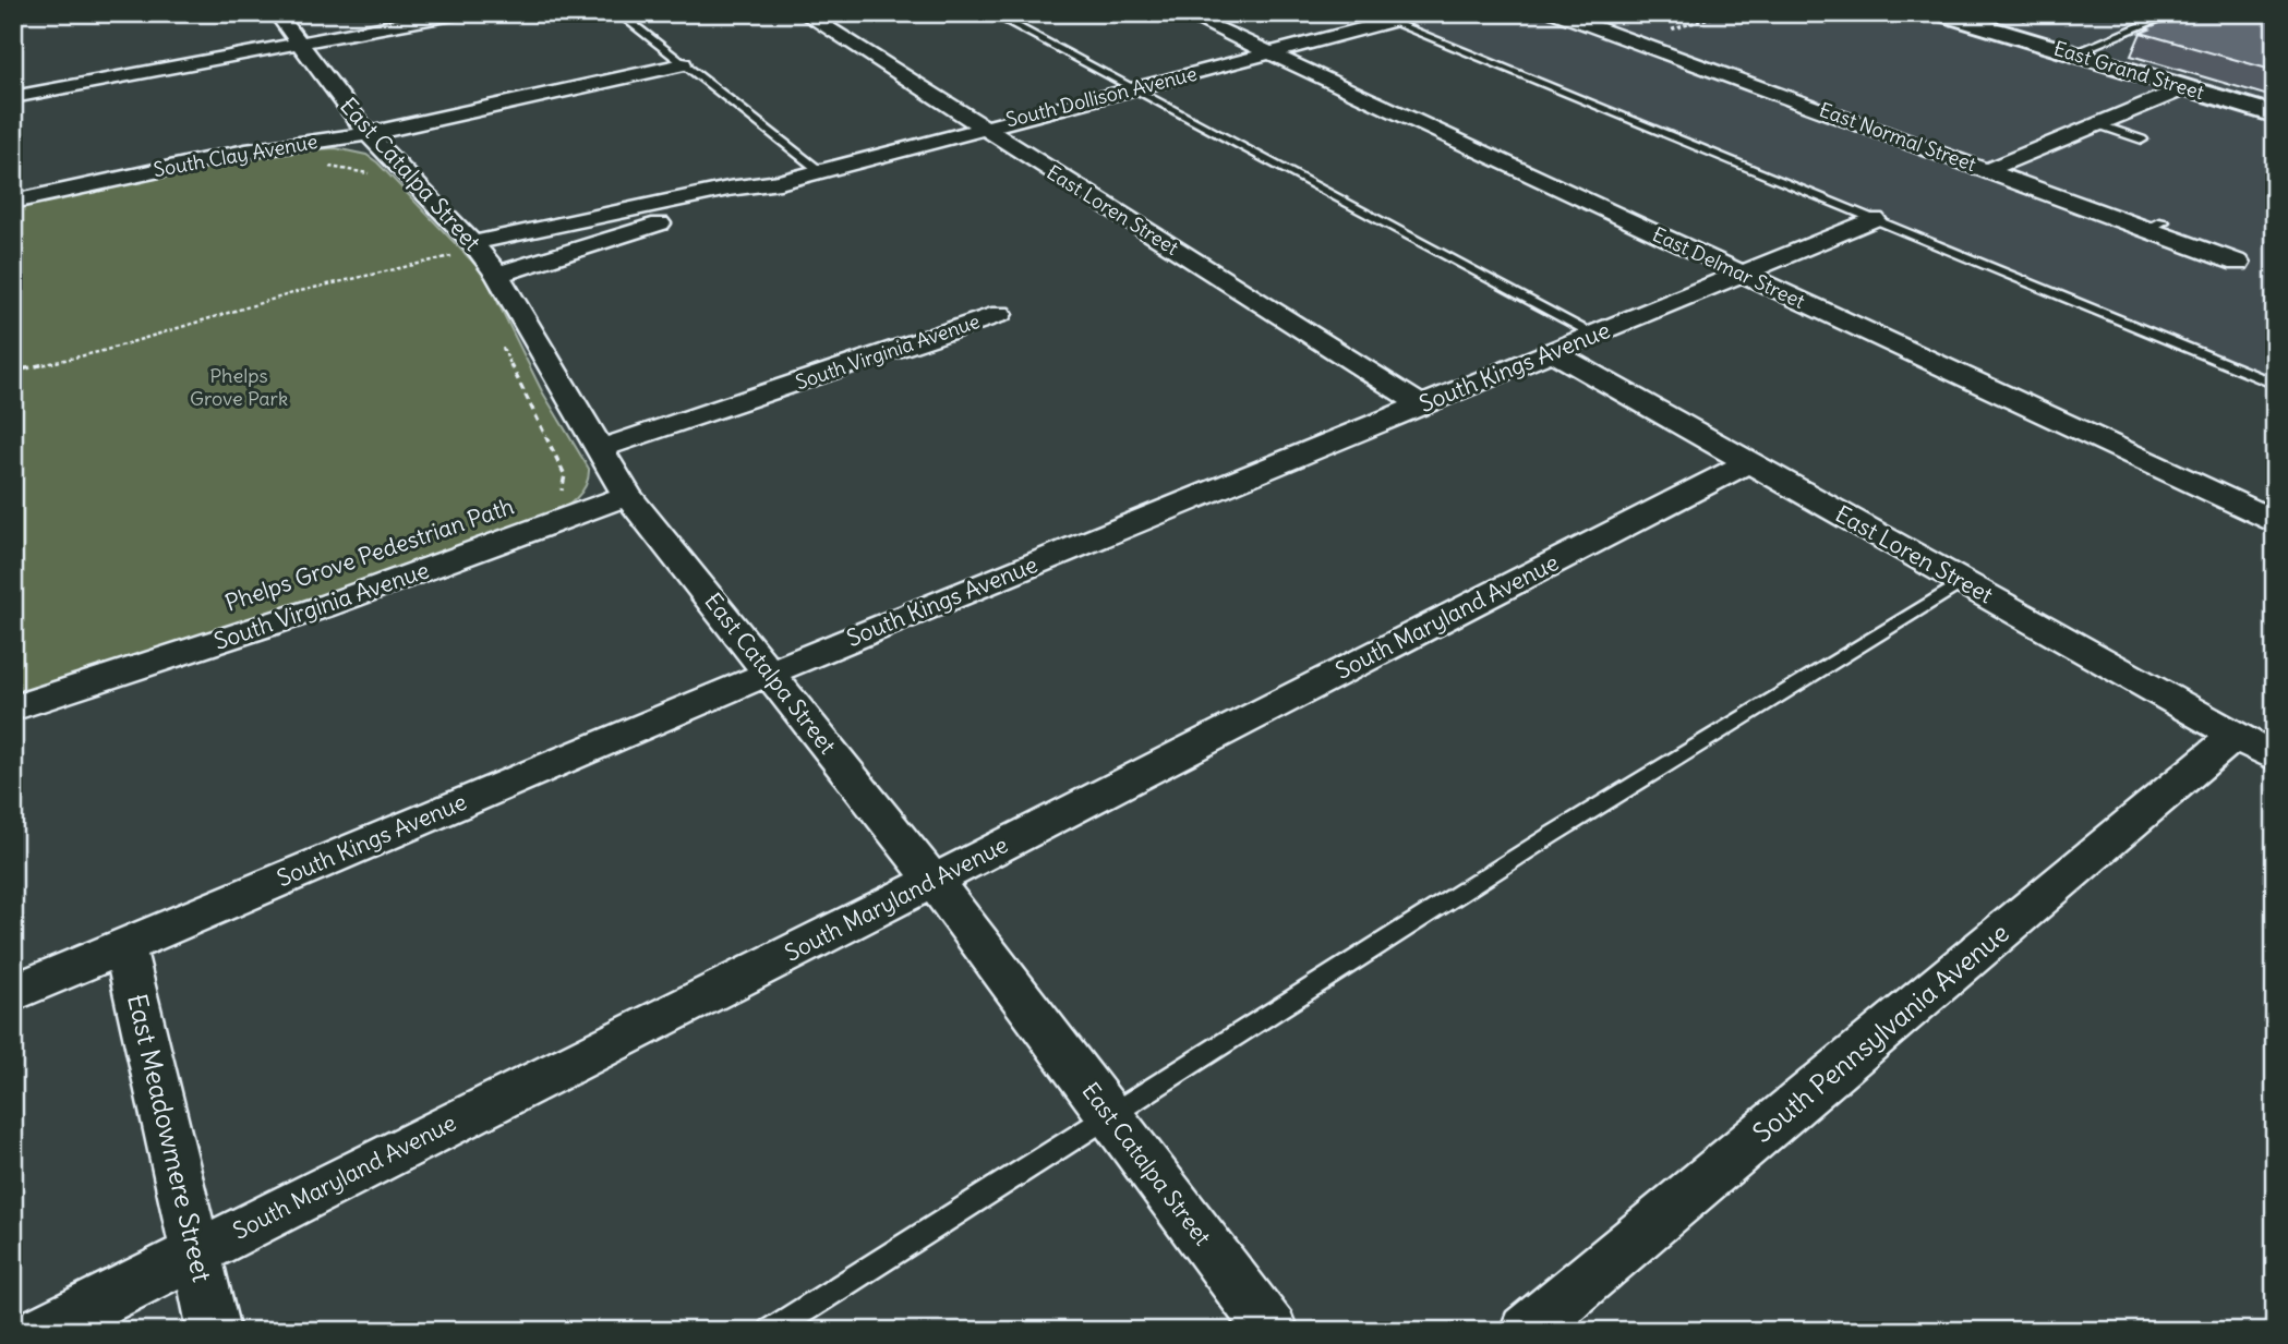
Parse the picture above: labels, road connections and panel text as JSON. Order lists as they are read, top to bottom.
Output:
{
  "streets": {
    "main road": ["East Grand Street"],
    "street": [
      "South Dollison Avenue",
      "East Normal Street",
      "South Clay Avenue",
      "East Catalpa Street",
      "East Loren Street",
      "East Delmar Street",
      "South Virginia Avenue",
      "South Kings Avenue",
      "South Maryland Avenue",
      "South Pennsylvania Avenue",
      "East Meadowmere Street"
    ]
  },
  "crossings": [
    ["South Dollison Avenue", "East Catalpa Street"],
    ["South Dollison Avenue", "East Loren Street"],
    ["South Dollison Avenue", "East Delmar Street"],
    ["South Clay Avenue", "East Catalpa Street"],
    ["East Catalpa Street", "South Virginia Avenue"],
    ["East Catalpa Street", "South Kings Avenue"],
    ["East Catalpa Street", "South Maryland Avenue"],
    ["East Loren Street", "South Kings Avenue"],
    ["East Loren Street", "South Maryland Avenue"],
    ["East Loren Street", "South Pennsylvania Avenue"],
    ["East Delmar Street", "South Kings Avenue"],
    ["South Kings Avenue", "East Meadowmere Street"],
    ["South Maryland Avenue", "East Meadowmere Street"]
  ],
  "parks": ["Phelps Grove Park"]
}
